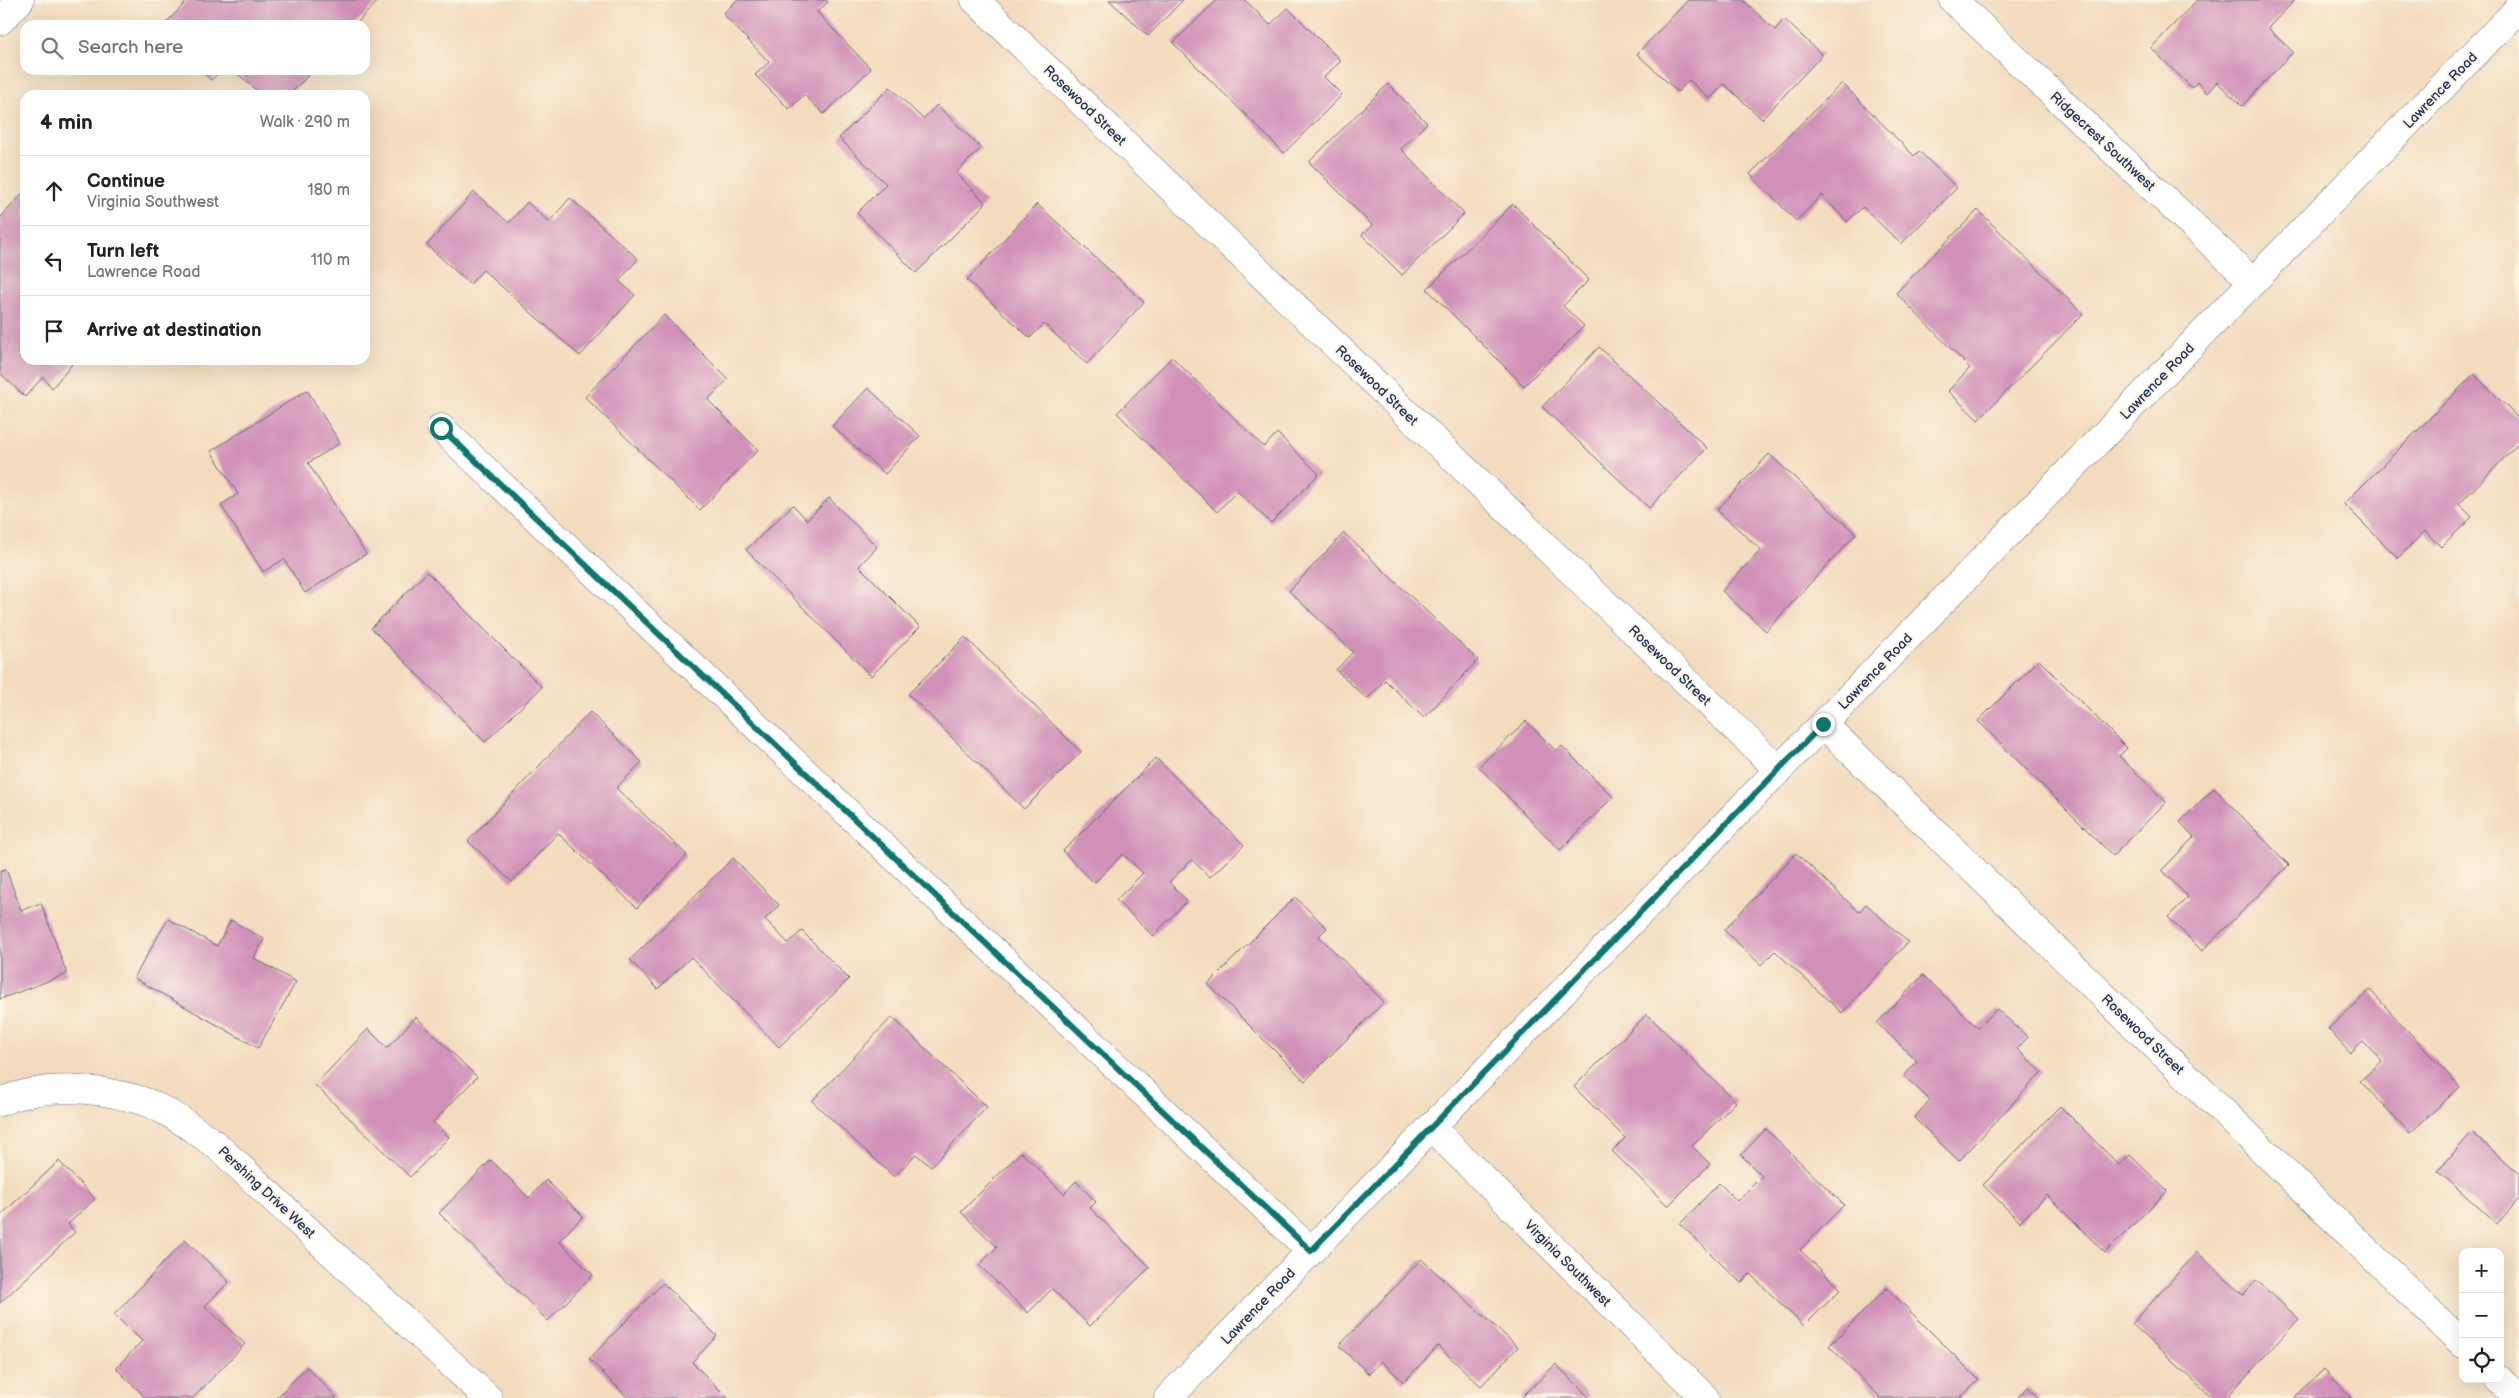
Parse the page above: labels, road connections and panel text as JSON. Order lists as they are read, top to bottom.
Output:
{
  "streets": {
    "street": [
      "Lawrence Road",
      "Rosewood Street",
      "Ridgecrest Southwest",
      "Pershing Drive West",
      "Virginia Southwest"
    ]
  },
  "crossings": [
    ["Lawrence Road", "Rosewood Street"],
    ["Lawrence Road", "Ridgecrest Southwest"],
    ["Lawrence Road", "Virginia Southwest"]
  ],
  "page": {
    "search": "Search here",
    "heading": ["4 min", "Walk · 290 m"],
    "list": [
      ["Continue", "Virginia Southwest", "180 m"],
      ["Turn left", "Lawrence Road", "110 m"],
      "Arrive at destination"
    ],
    "map_buttons": ["+", "−"]
  }
}
